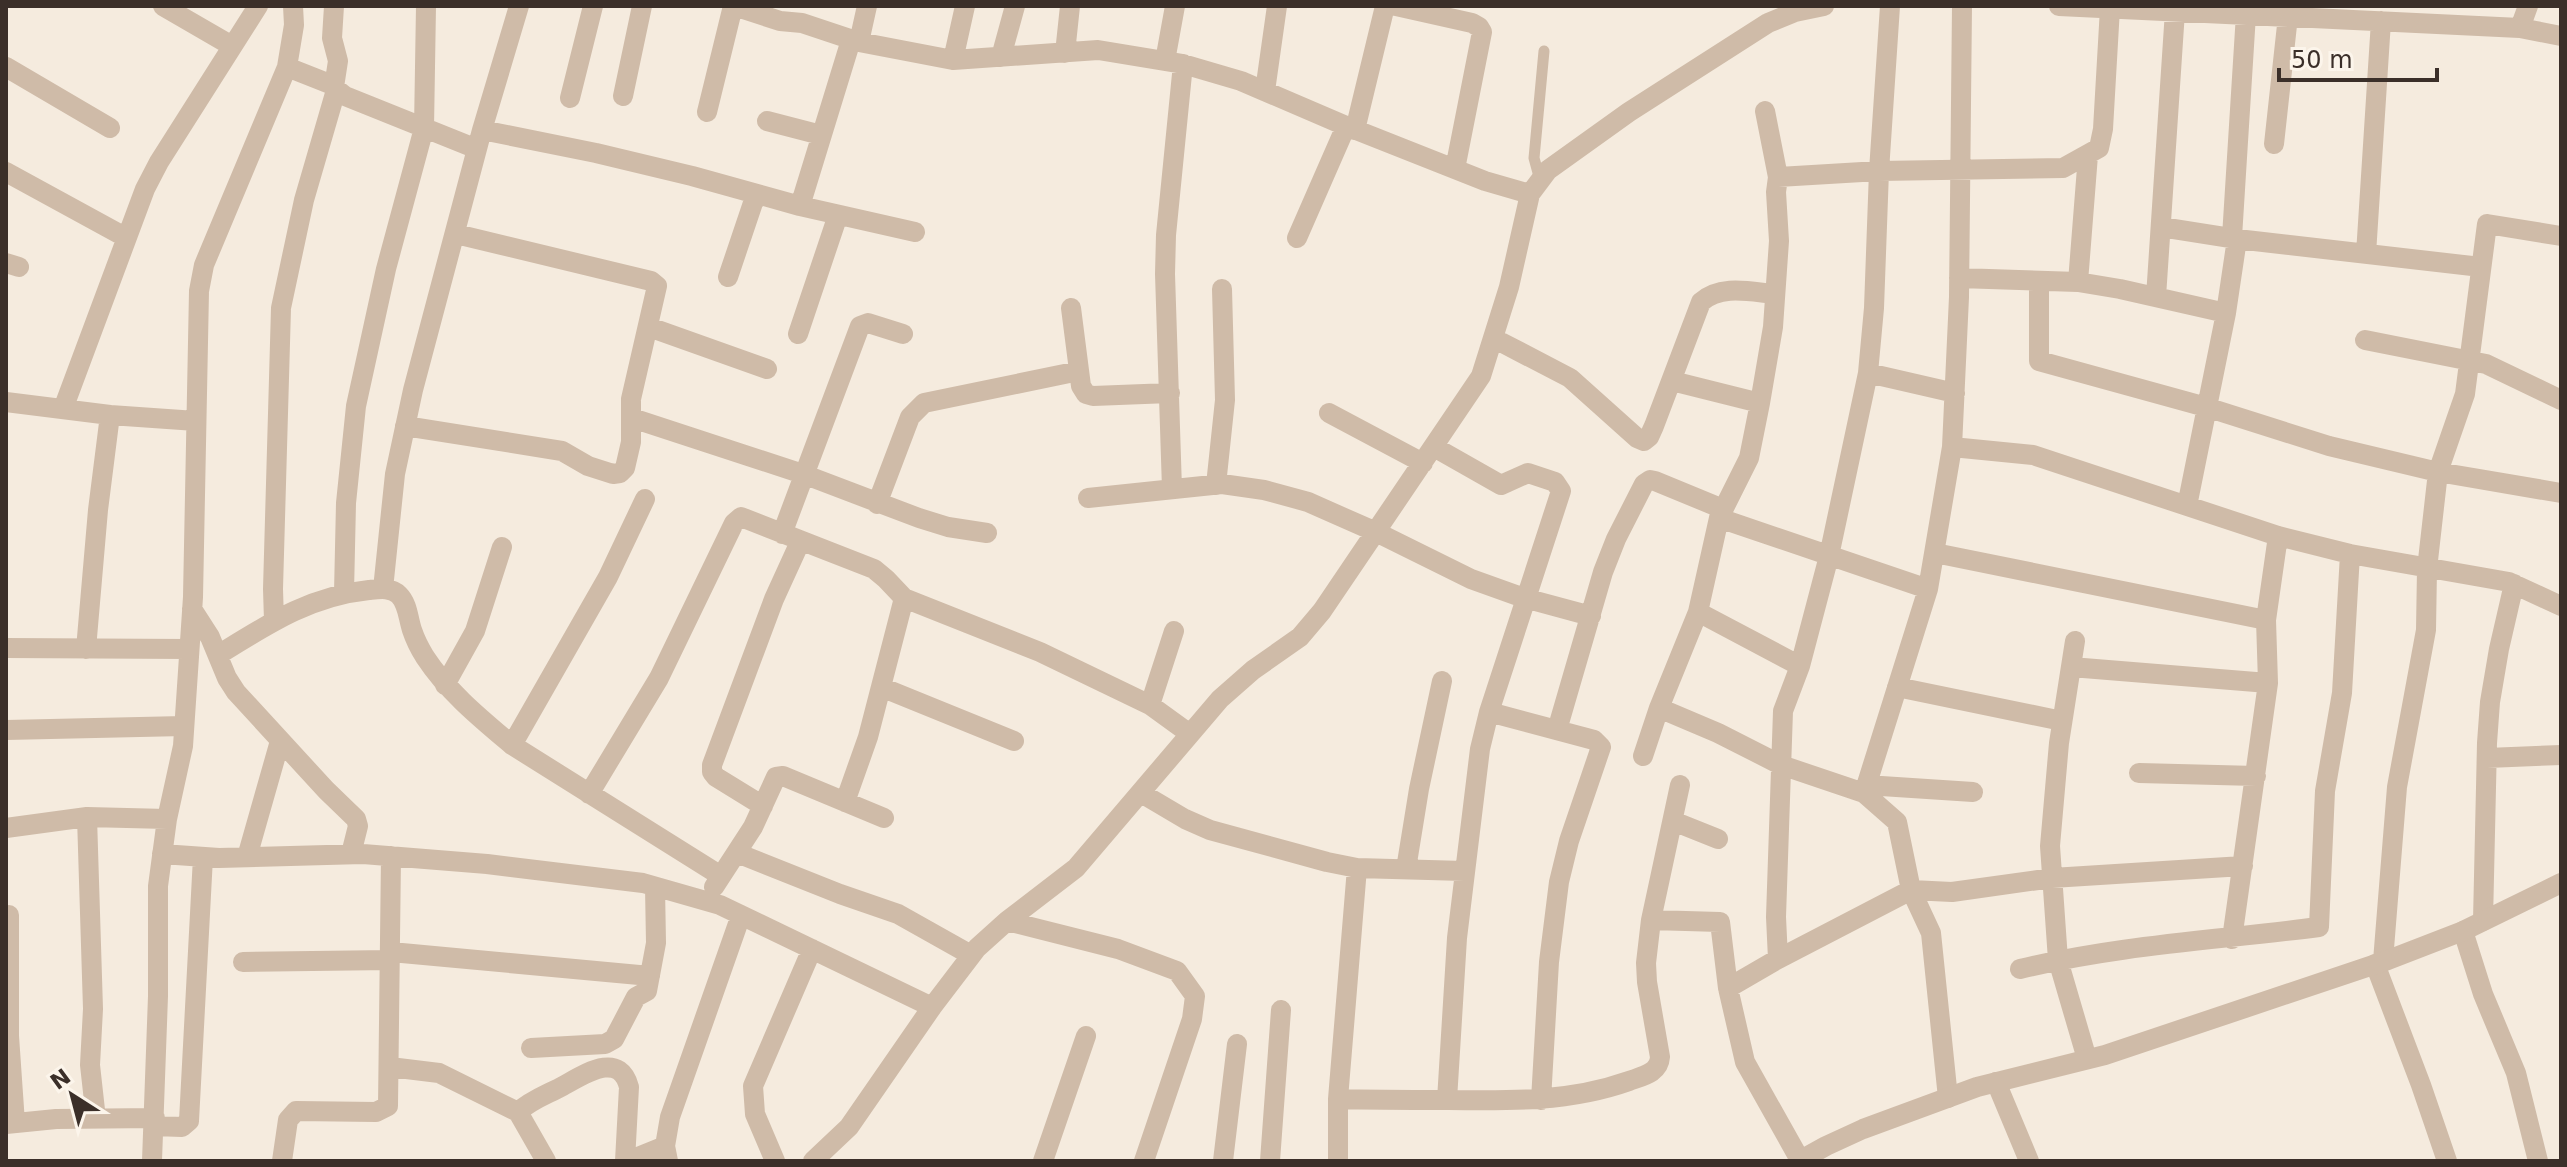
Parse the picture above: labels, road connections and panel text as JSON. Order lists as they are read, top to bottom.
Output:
{
  "scale_bar": "50 m",
  "north": "top left"
}
